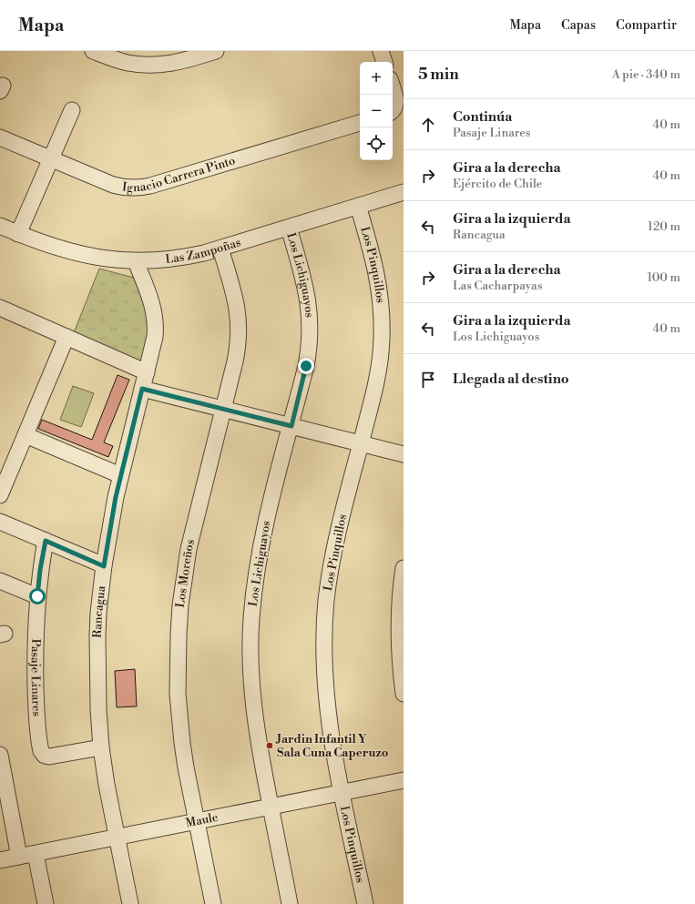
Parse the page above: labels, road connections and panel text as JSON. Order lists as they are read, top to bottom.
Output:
{
  "streets": {
    "street": [
      "Ignacio Carrera Pinto",
      "Las Zampoñas",
      "Los Pinquillos",
      "Los Lichiguayos",
      "Los Moreños",
      "Rancagua",
      "Pasaje Linares",
      "Maule"
    ]
  },
  "crossings": [
    ["Las Zampoñas", "Los Pinquillos"],
    ["Las Zampoñas", "Los Lichiguayos"],
    ["Las Zampoñas", "Los Moreños"],
    ["Las Zampoñas", "Rancagua"],
    ["Los Pinquillos", "Maule"],
    ["Los Lichiguayos", "Maule"],
    ["Los Moreños", "Maule"],
    ["Rancagua", "Pasaje Linares"],
    ["Rancagua", "Maule"]
  ],
  "places": ["Jardin Infantil Y Sala Cuna Caperuzo"],
  "page": {
    "header": "Mapa",
    "nav": ["Mapa", "Capas", "Compartir"],
    "heading": ["5 min", "A pie · 340 m"],
    "map_buttons": ["+", "−"],
    "list": [
      ["Continúa", "Pasaje Linares", "40 m"],
      ["Gira a la derecha", "Ejército de Chile", "40 m"],
      ["Gira a la izquierda", "Rancagua", "120 m"],
      ["Gira a la derecha", "Las Cacharpayas", "100 m"],
      ["Gira a la izquierda", "Los Lichiguayos", "40 m"],
      "Llegada al destino"
    ]
  }
}
